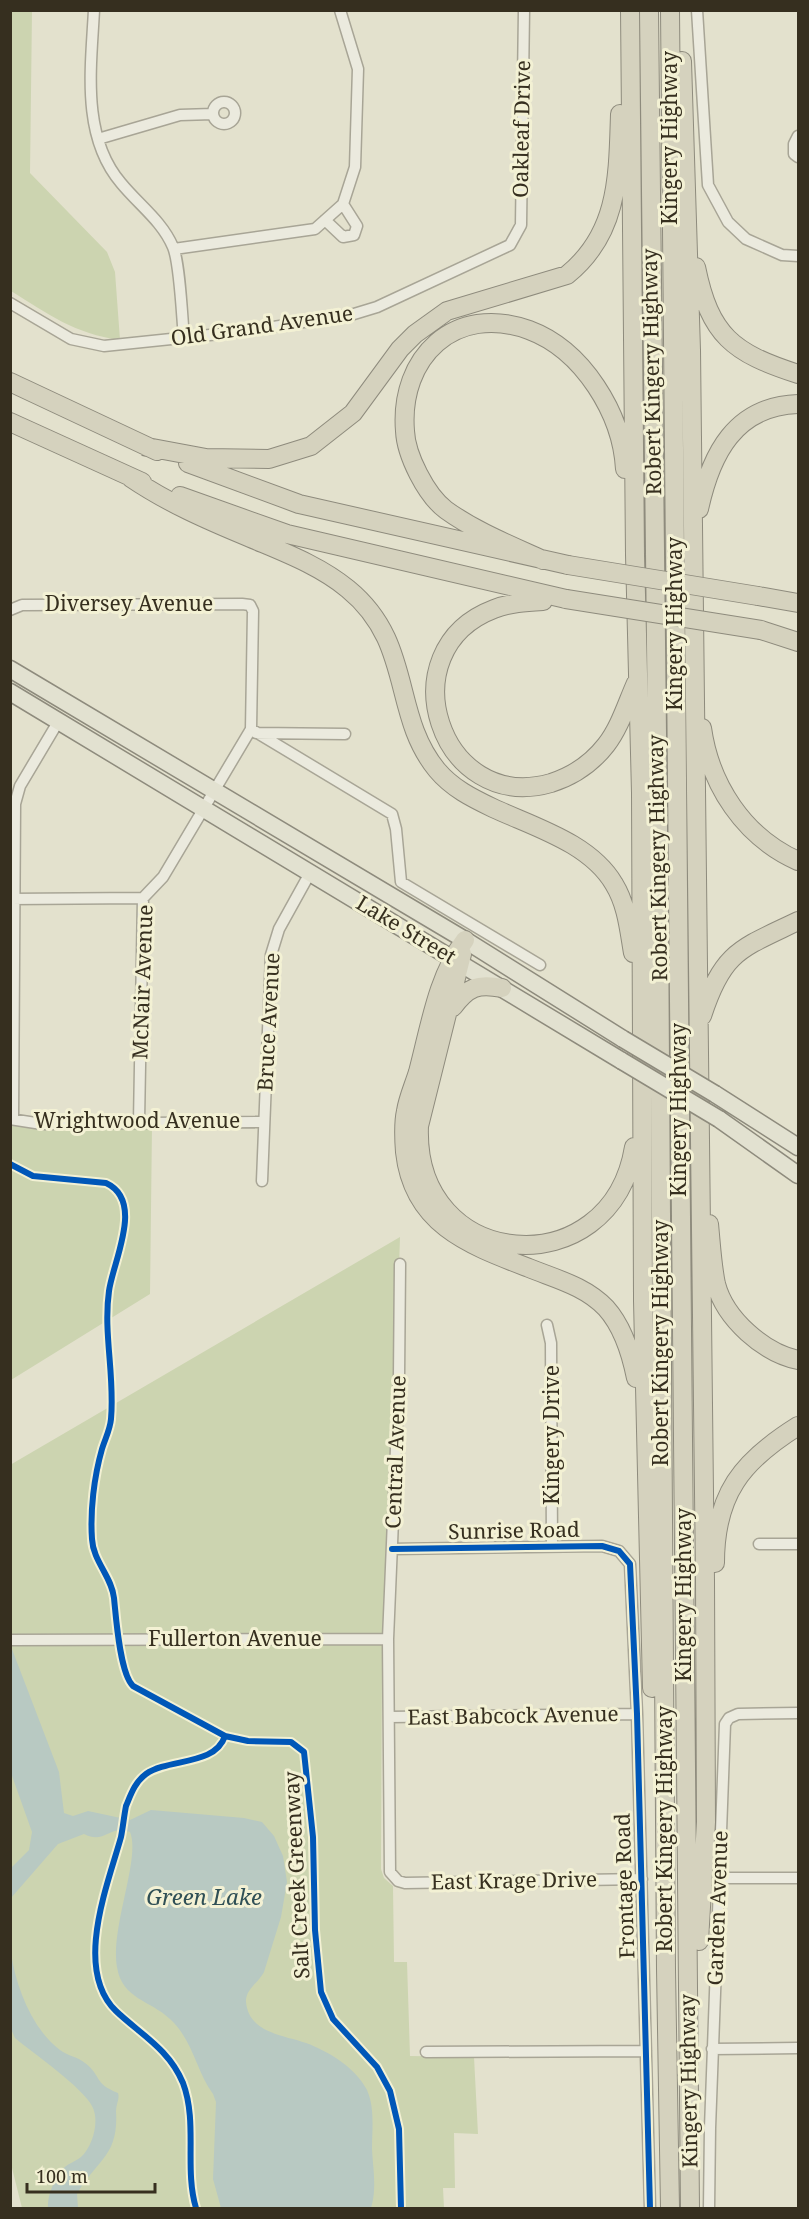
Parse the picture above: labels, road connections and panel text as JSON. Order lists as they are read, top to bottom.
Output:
{
  "streets": {
    "highway": ["Kingery Highway", "Robert Kingery Highway"],
    "main road": ["Lake Street"],
    "street": [
      "Oakleaf Drive",
      "Old Grand Avenue",
      "Diversey Avenue",
      "McNair Avenue",
      "Bruce Avenue",
      "Wrightwood Avenue",
      "Kingery Drive",
      "Central Avenue",
      "Sunrise Road",
      "Fullerton Avenue",
      "East Babcock Avenue",
      "East Krage Drive",
      "Frontage Road",
      "Garden Avenue"
    ],
    "cycle path": ["Salt Creek Greenway"]
  },
  "crossings": [
    ["Oakleaf Drive", "Old Grand Avenue"],
    ["Diversey Avenue", "McNair Avenue"],
    ["Lake Street", "McNair Avenue"],
    ["Lake Street", "Bruce Avenue"],
    ["McNair Avenue", "Wrightwood Avenue"],
    ["Bruce Avenue", "Wrightwood Avenue"],
    ["Kingery Drive", "Sunrise Road"],
    ["Central Avenue", "Sunrise Road"],
    ["Central Avenue", "Fullerton Avenue"],
    ["Central Avenue", "East Babcock Avenue"],
    ["Central Avenue", "East Krage Drive"],
    ["Sunrise Road", "Frontage Road"],
    ["East Babcock Avenue", "Frontage Road"],
    ["East Krage Drive", "Frontage Road"]
  ],
  "water": ["Green Lake"],
  "scale_bar": "100 m"
}
